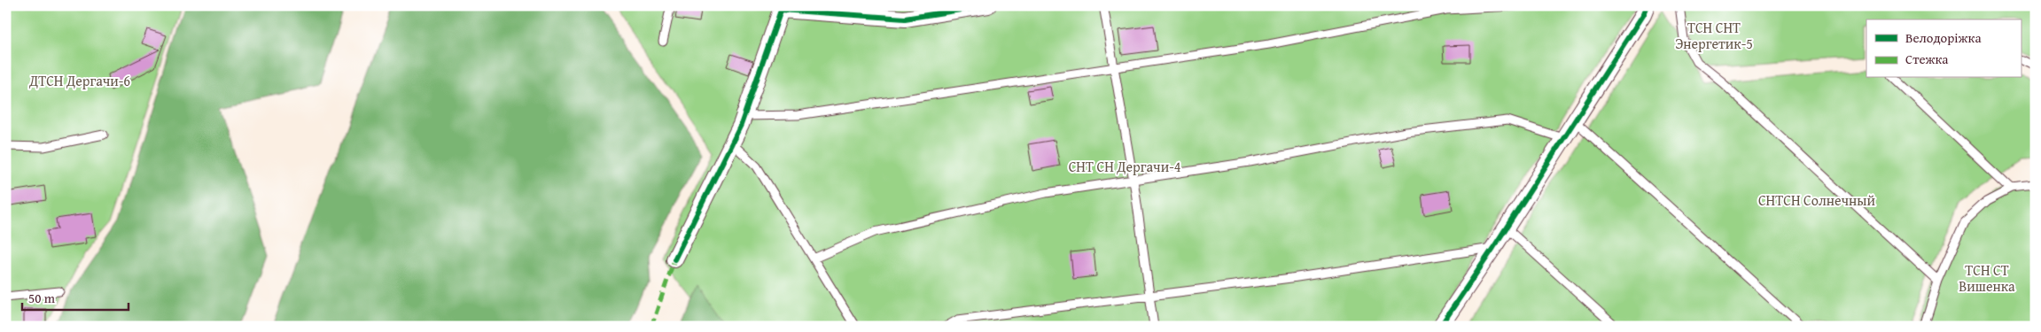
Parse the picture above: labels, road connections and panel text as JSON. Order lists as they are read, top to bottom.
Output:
{
  "parks": [
    "ТСН СНТ Энергетик-5",
    "ДТСН Дергачи-6",
    "СНТ СН Дергачи-4",
    "СНТСН Солнечный",
    "ТСН СТ Вишенка"
  ],
  "legend": ["Велодоріжка", "Стежка"],
  "scale_bar": "50 m"
}
